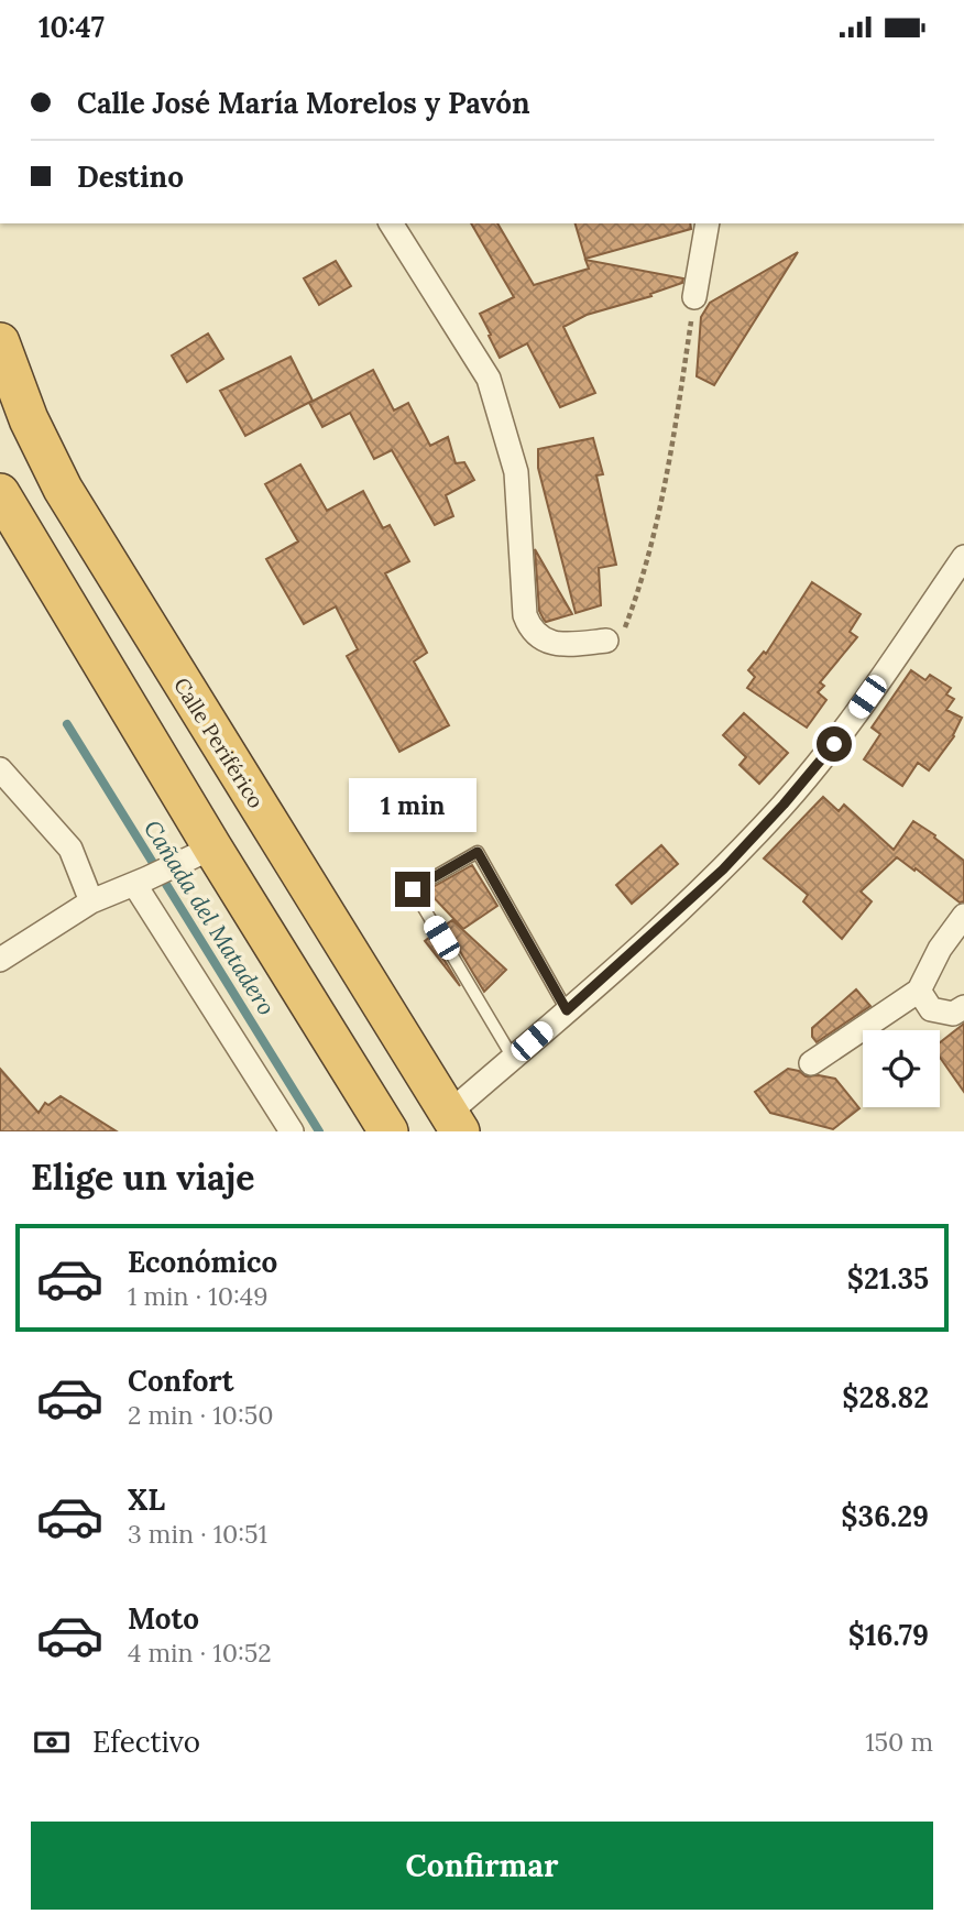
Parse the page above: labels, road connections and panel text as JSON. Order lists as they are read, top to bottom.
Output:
{
  "streets": {
    "highway": ["Calle Periférico"]
  },
  "water": ["Cañada del Matadero"],
  "page": {
    "status": "10:47",
    "banner": ["Calle José María Morelos y Pavón", "Destino"],
    "bubble": "1 min",
    "heading": "Elige un viaje",
    "list": [
      {
        "name": "Económico",
        "note": "1 min · 10:49",
        "value": "$21.35"
      },
      {
        "name": "Confort",
        "note": "2 min · 10:50",
        "value": "$28.82"
      },
      {
        "name": "XL",
        "note": "3 min · 10:51",
        "value": "$36.29"
      },
      {
        "name": "Moto",
        "note": "4 min · 10:52",
        "value": "$16.79"
      }
    ],
    "pay": ["Efectivo", "150 m"],
    "buttons": "Confirmar"
  }
}
